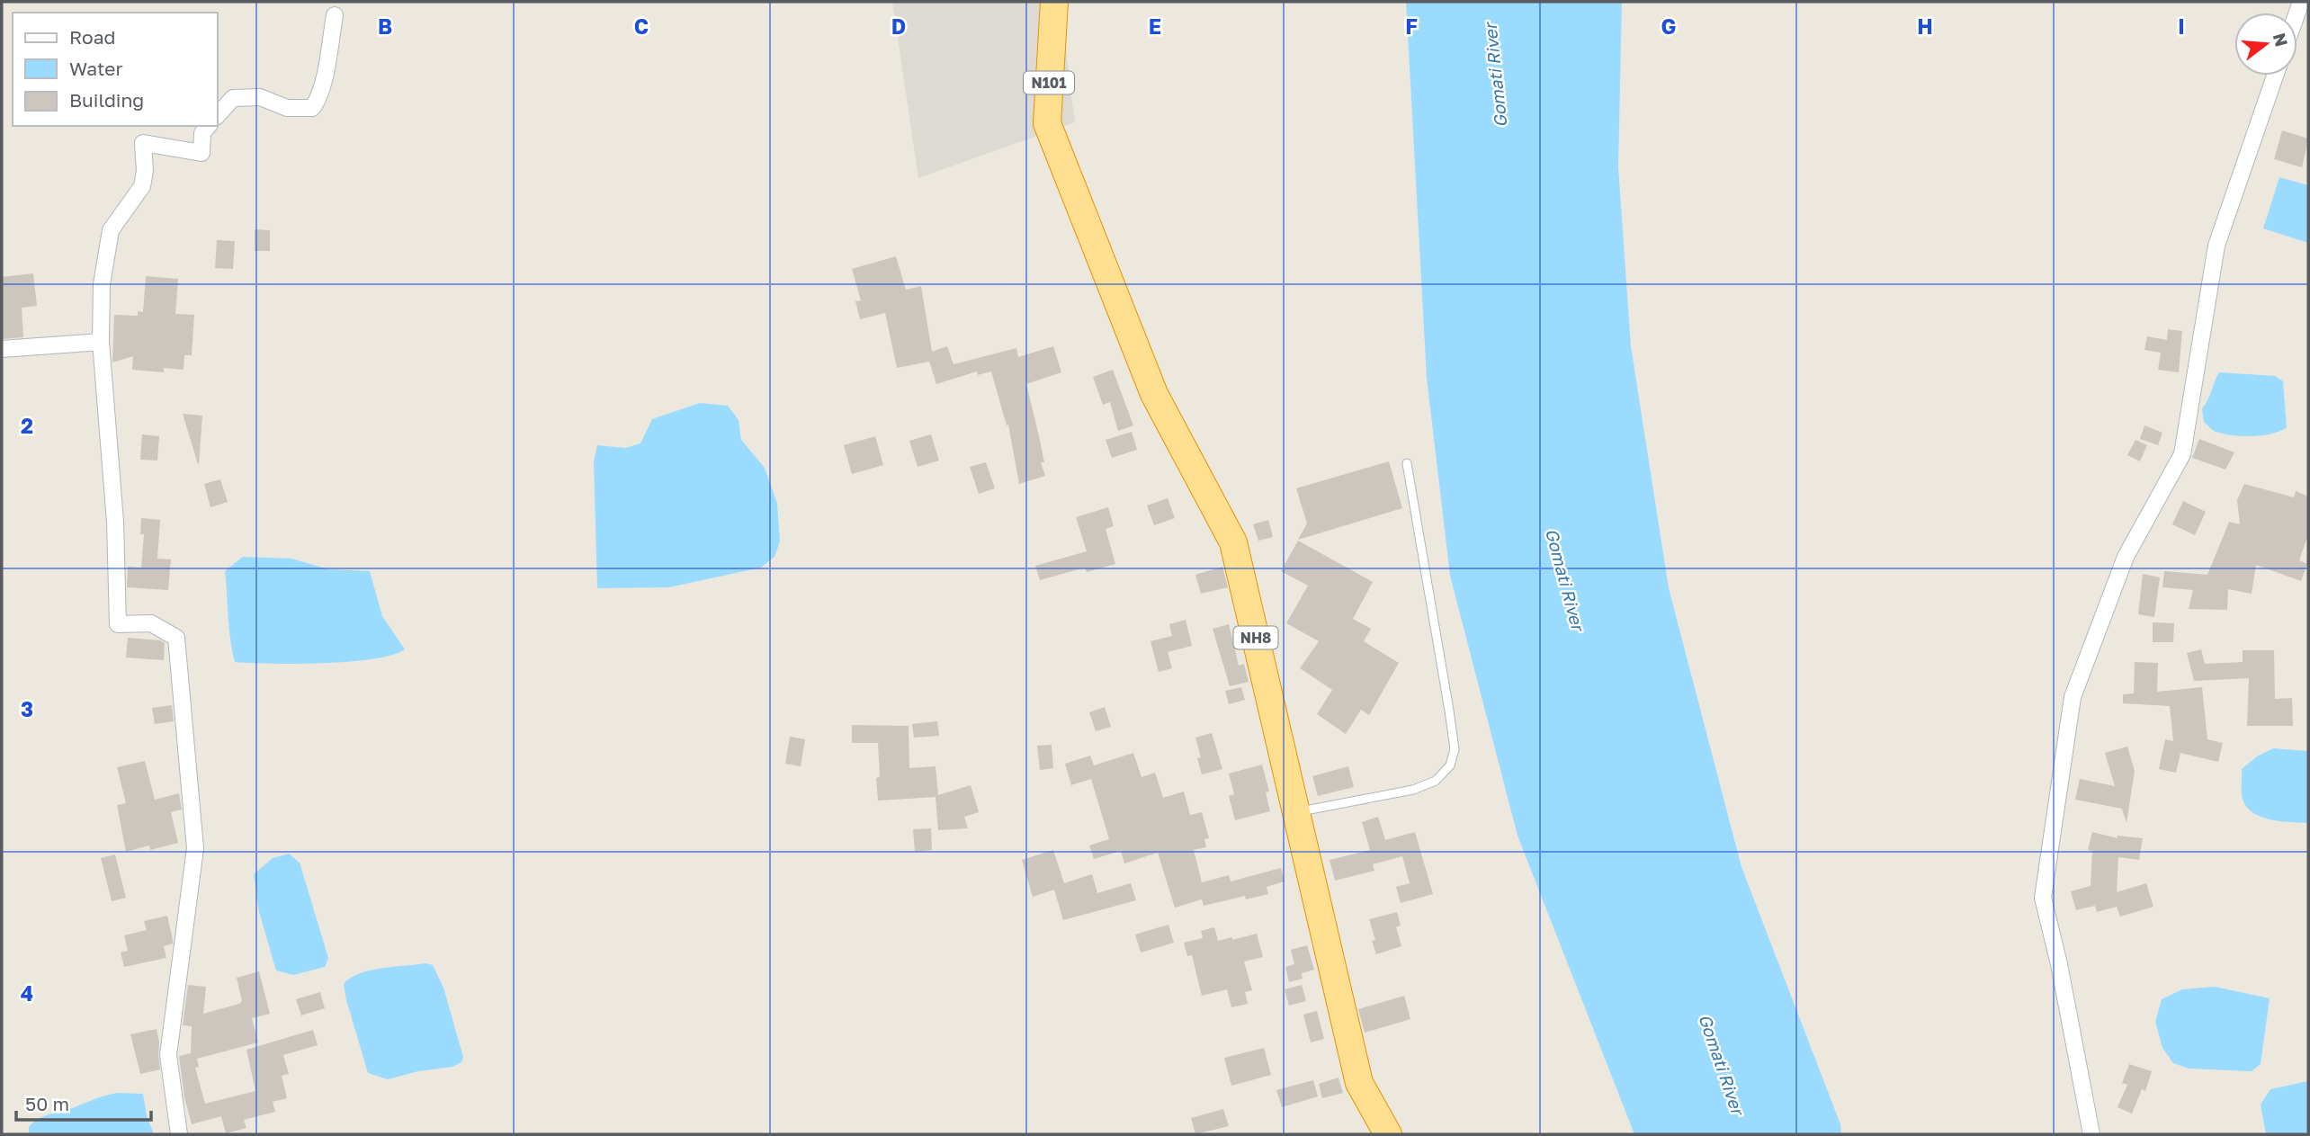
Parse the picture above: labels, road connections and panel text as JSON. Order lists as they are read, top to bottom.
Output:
{
  "streets": {
    "highway": ["N101", "NH8"]
  },
  "crossings": [
    ["N101", "NH8"]
  ],
  "water": ["Gomati River"],
  "legend": ["Road", "Water", "Building"],
  "scale_bar": "50 m",
  "north": "right",
  "grid": {
    "columns": [
      "B",
      "C",
      "D",
      "E",
      "F",
      "G",
      "H",
      "I"
    ],
    "rows": ["2", "3", "4"]
  }
}
